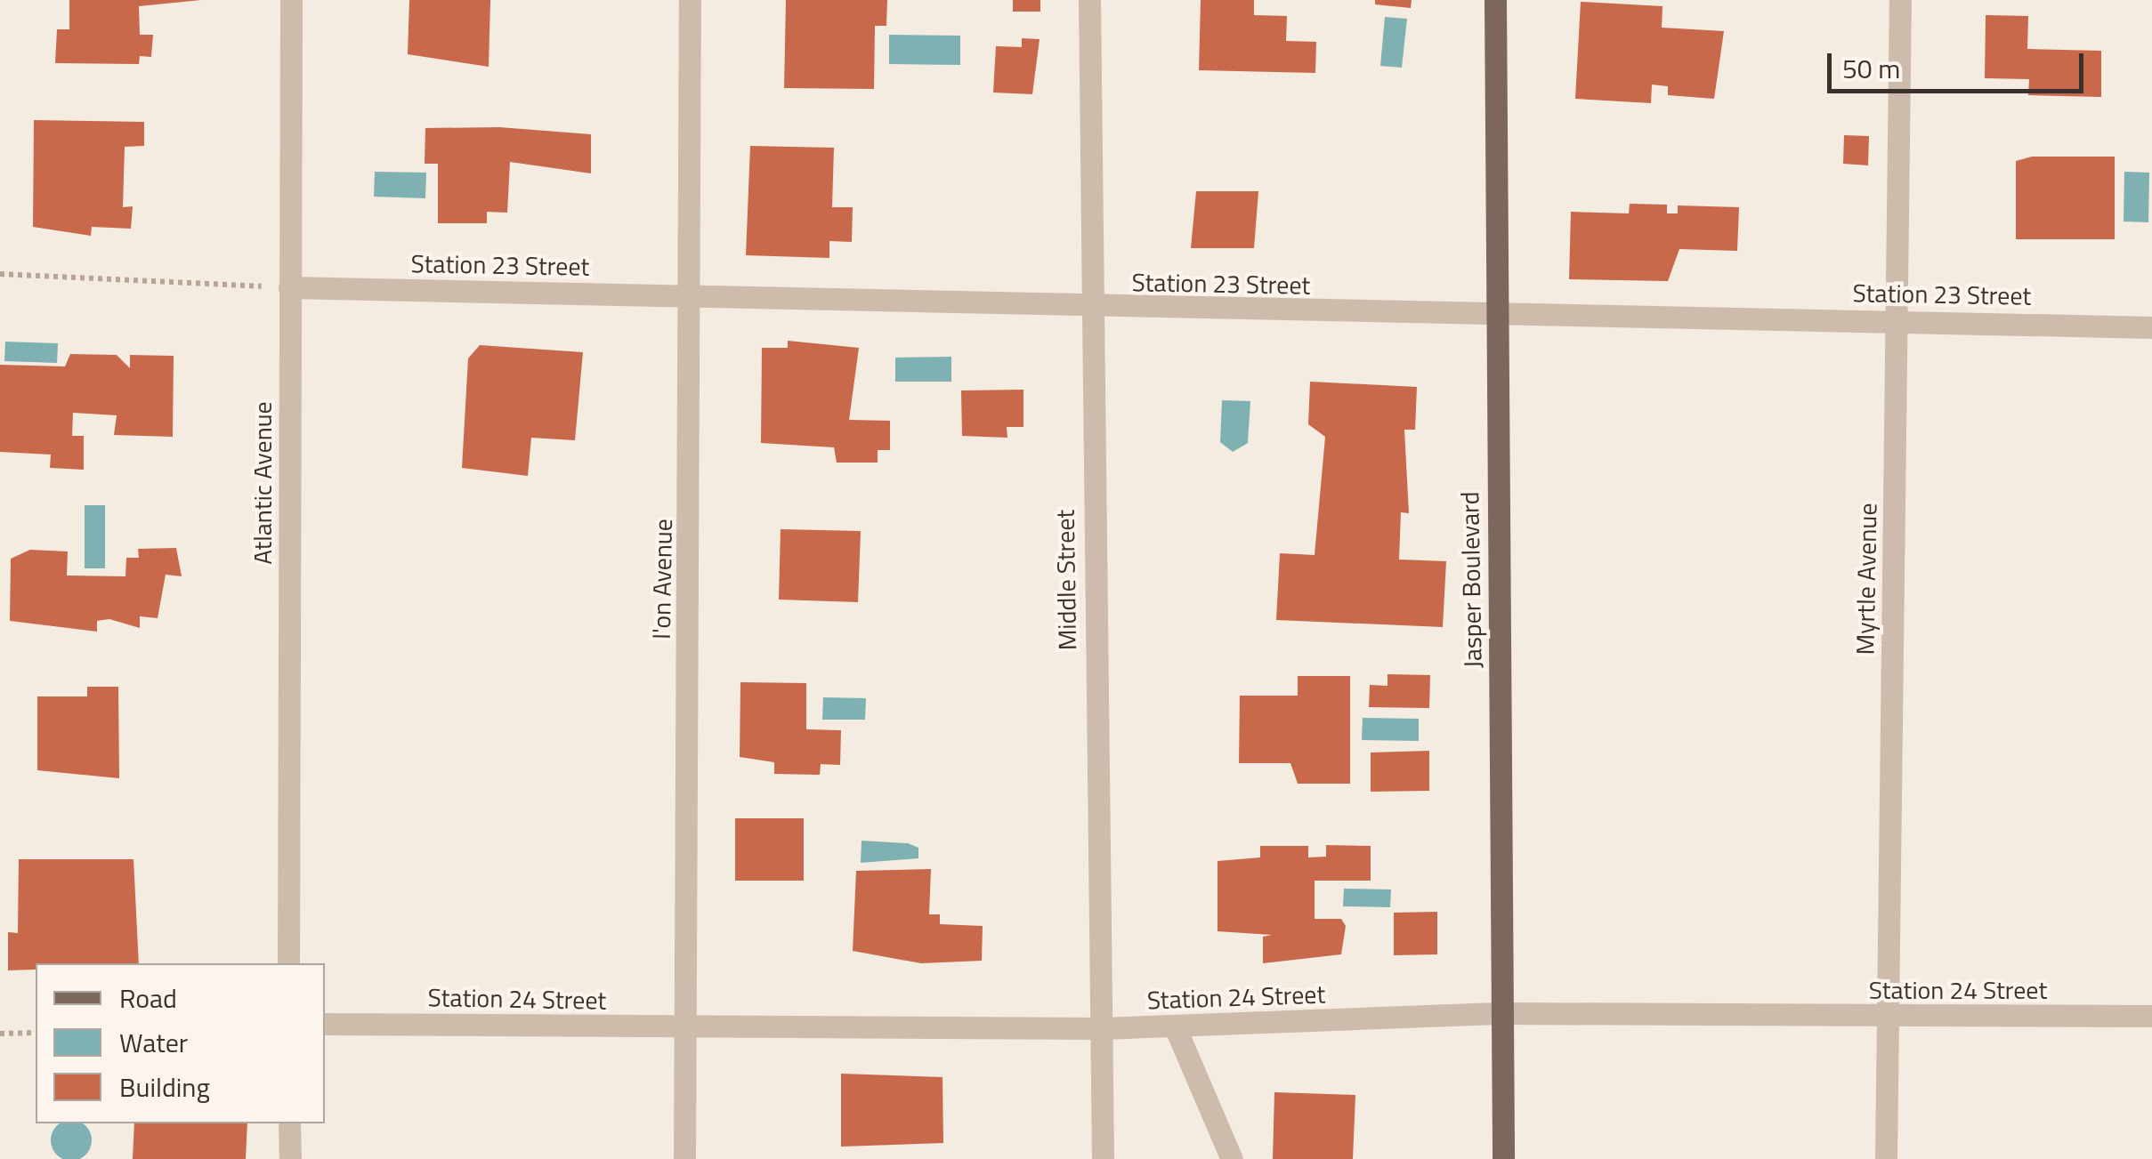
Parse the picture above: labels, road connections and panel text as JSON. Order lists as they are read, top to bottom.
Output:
{
  "streets": {
    "main road": ["Jasper Boulevard"],
    "street": [
      "Station 23 Street",
      "Atlantic Avenue",
      "I'on Avenue",
      "Myrtle Avenue",
      "Middle Street",
      "Station 24 Street"
    ]
  },
  "crossings": [
    ["Station 23 Street", "Atlantic Avenue"],
    ["Station 23 Street", "I'on Avenue"],
    ["Station 23 Street", "Myrtle Avenue"],
    ["Station 23 Street", "Middle Street"],
    ["Station 23 Street", "Jasper Boulevard"],
    ["I'on Avenue", "Station 24 Street"],
    ["Myrtle Avenue", "Station 24 Street"],
    ["Middle Street", "Station 24 Street"],
    ["Jasper Boulevard", "Station 24 Street"]
  ],
  "legend": ["Road", "Water", "Building"],
  "scale_bar": "50 m"
}
